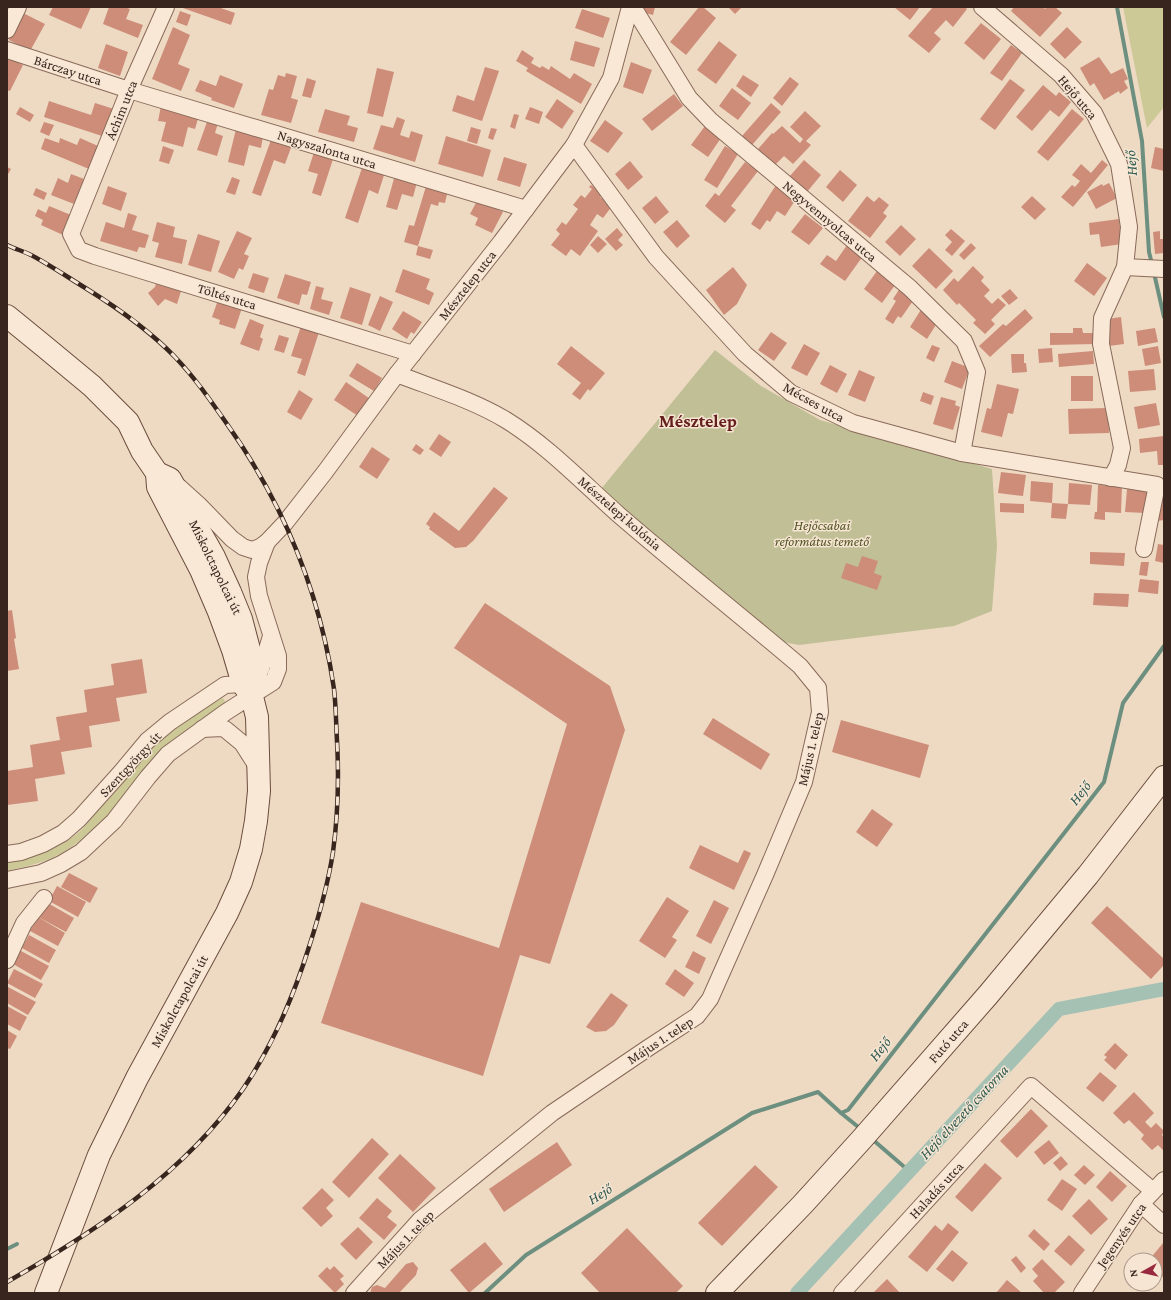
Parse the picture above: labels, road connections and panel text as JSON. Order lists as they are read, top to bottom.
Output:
{
  "streets": {
    "street": [
      "Bárczay utca",
      "Hejő utca",
      "Áchim utca",
      "Nagyszalonta utca",
      "Negyvennyolcas utca",
      "Mésztelep utca",
      "Töltés utca",
      "Mécses utca",
      "Mésztelepi kolónia",
      "Miskolctapolcai út",
      "Május 1. telep",
      "Szentgyörgy út",
      "Futó utca",
      "Haladás utca",
      "Jegenyés utca"
    ]
  },
  "crossings": [
    ["Bárczay utca", "Áchim utca"],
    ["Bárczay utca", "Nagyszalonta utca"],
    ["Hejő utca", "Mécses utca"],
    ["Áchim utca", "Nagyszalonta utca"],
    ["Áchim utca", "Töltés utca"],
    ["Nagyszalonta utca", "Mésztelep utca"],
    ["Negyvennyolcas utca", "Mésztelep utca"],
    ["Negyvennyolcas utca", "Mécses utca"],
    ["Mésztelep utca", "Töltés utca"],
    ["Mésztelep utca", "Mécses utca"],
    ["Mésztelep utca", "Mésztelepi kolónia"],
    ["Mésztelep utca", "Miskolctapolcai út"],
    ["Mésztelep utca", "Szentgyörgy út"],
    ["Mésztelepi kolónia", "Május 1. telep"],
    ["Miskolctapolcai út", "Szentgyörgy út"],
    ["Haladás utca", "Jegenyés utca"]
  ],
  "districts": ["Mésztelep"],
  "water": ["Hejő", "Hejő elvezető csatorna"],
  "parks": ["Hejőcsabai református temető"],
  "north": "left"
}
